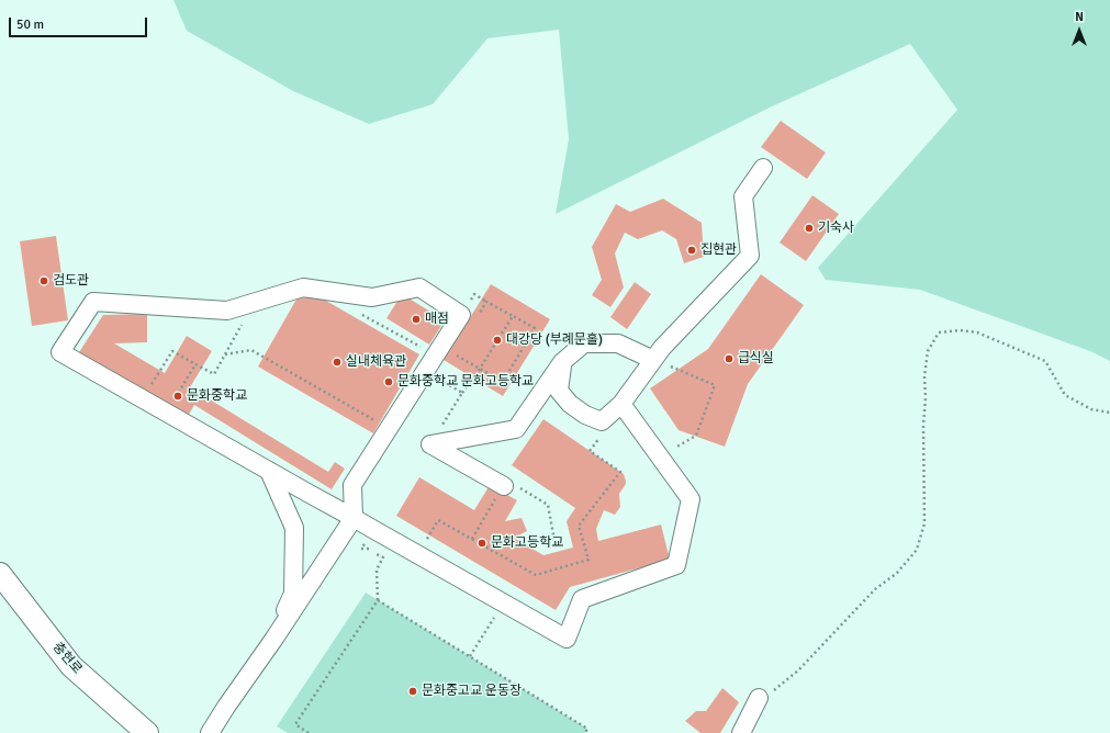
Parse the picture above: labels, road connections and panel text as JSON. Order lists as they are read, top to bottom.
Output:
{
  "streets": {
    "street": ["충현로"]
  },
  "places": [
    "기숙사",
    "집현관",
    "검도관",
    "매점",
    "대강당 (부례문홀)",
    "급식실",
    "실내체육관",
    "문화중학교 문화고등학교",
    "문화중학교",
    "문화고등학교",
    "문화중고교 운동장"
  ],
  "scale_bar": "50 m",
  "north": "top"
}
